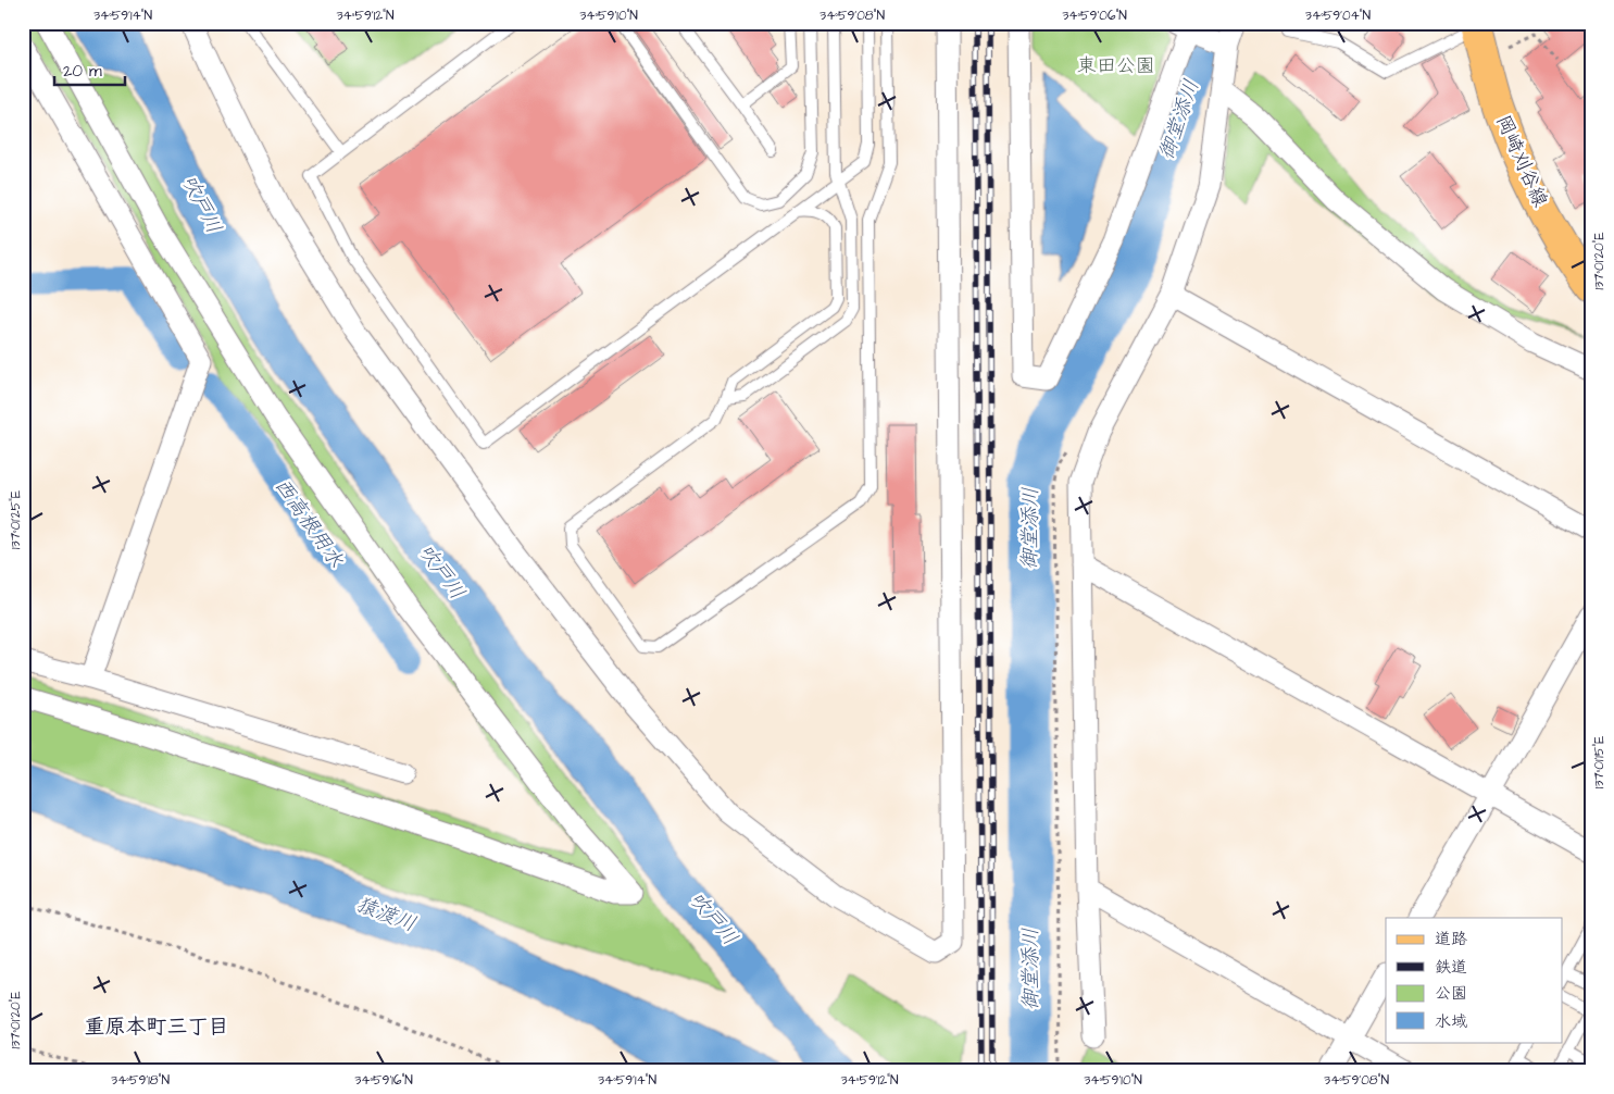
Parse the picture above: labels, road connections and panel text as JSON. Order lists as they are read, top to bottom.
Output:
{
  "streets": {
    "main road": ["岡崎刈谷線"]
  },
  "districts": ["重原本町三丁目"],
  "water": [
    "御堂添川",
    "吹戸川",
    "西高根用水",
    "猿渡川"
  ],
  "parks": ["東田公園"],
  "legend": [
    "道路",
    "鉄道",
    "公園",
    "水域"
  ],
  "scale_bar": "20 m",
  "coordinates": [
    "34°59'14\"N",
    "34°59'12\"N",
    "34°59'10\"N",
    "34°59'08\"N",
    "34°59'06\"N",
    "34°59'04\"N",
    "137°01'20\"E",
    "137°01'25\"E",
    "137°01'15\"E",
    "34°59'18\"N",
    "34°59'16\"N"
  ]
}
